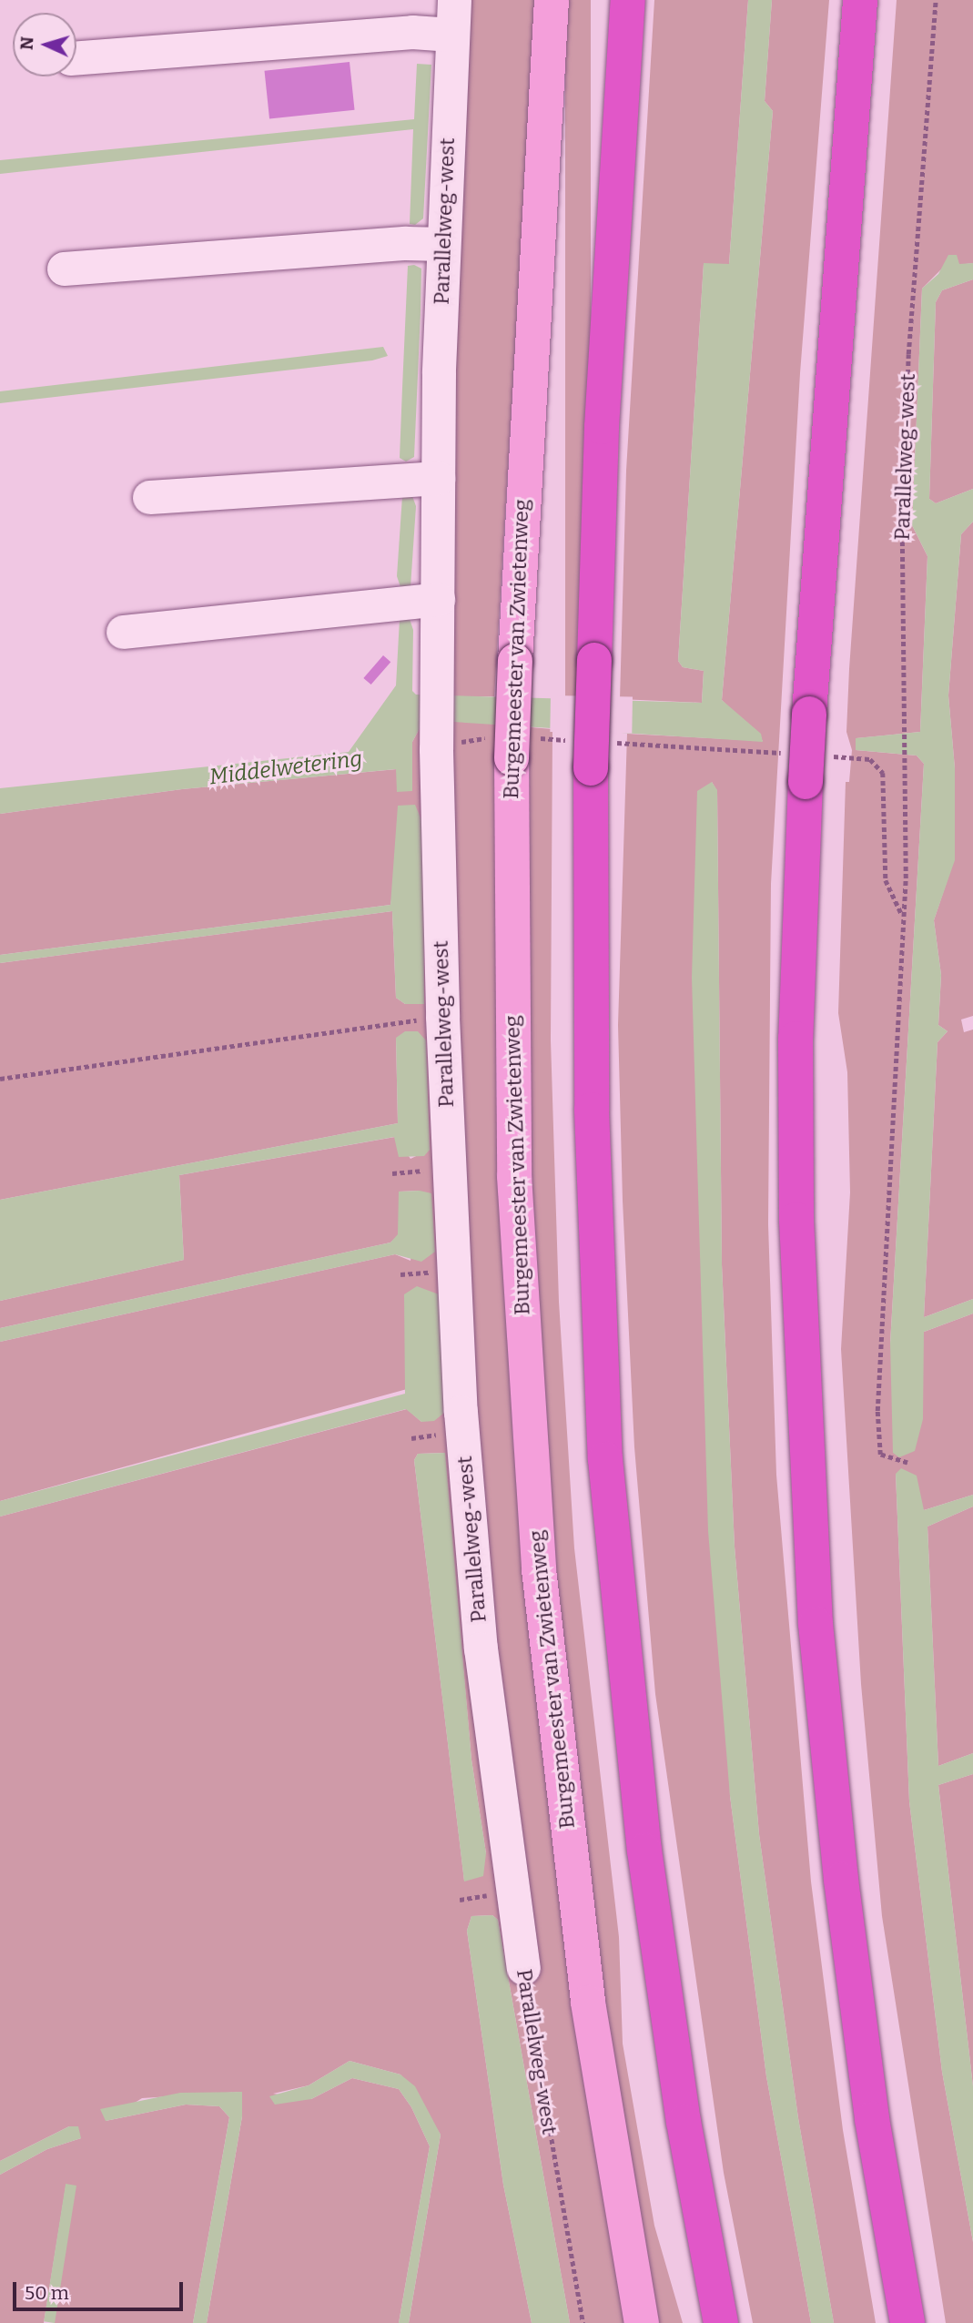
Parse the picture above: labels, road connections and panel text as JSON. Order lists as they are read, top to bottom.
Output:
{
  "streets": {
    "main road": ["Burgemeester van Zwietenweg"],
    "street": ["Parallelweg-west"]
  },
  "water": ["Middelwetering"],
  "scale_bar": "50 m",
  "north": "left"
}
